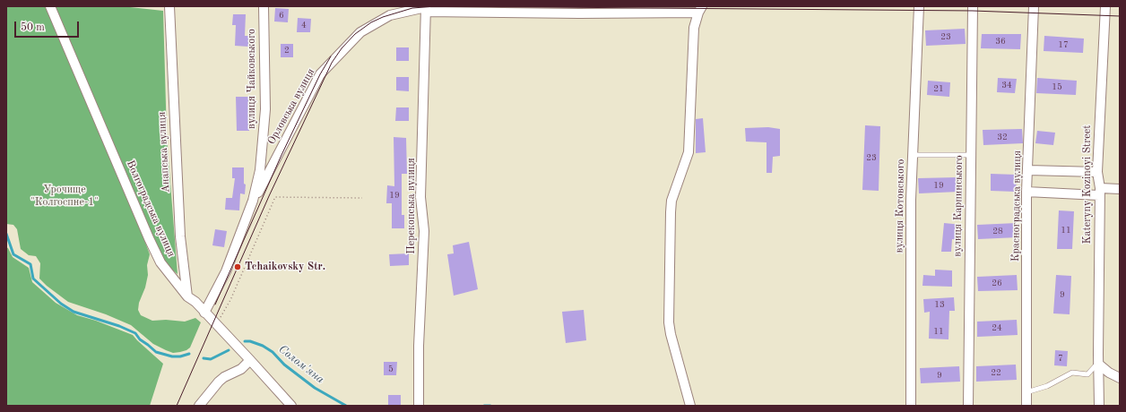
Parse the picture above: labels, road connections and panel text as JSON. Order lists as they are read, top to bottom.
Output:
{
  "streets": {
    "street": [
      "вулиця Чайковського",
      "Орловська вулиця",
      "Анапська вулиця",
      "Kateryny Kozinoyi Street",
      "Перекопська вулиця",
      "вулиця Котовського",
      "вулиця Карпинського",
      "Красноградська вулиця",
      "Волгоградська вулиця"
    ]
  },
  "crossings": [
    ["вулиця Чайковського", "Орловська вулиця"],
    ["вулиця Чайковського", "Волгоградська вулиця"],
    ["Орловська вулиця", "Перекопська вулиця"],
    ["Анапська вулиця", "Волгоградська вулиця"]
  ],
  "water": ["Солом'яна"],
  "parks": ["Урочище \"Колгоспне-1\""],
  "places": ["Tchaikovsky Str."],
  "house_numbers": [
    "6",
    "4",
    "23",
    "36",
    "17",
    "2",
    "34",
    "15",
    "21",
    "32",
    "23",
    "19",
    "19",
    "11",
    "28",
    "26",
    "9",
    "13",
    "24",
    "11",
    "7",
    "5",
    "22",
    "9"
  ],
  "scale_bar": "50 m"
}
